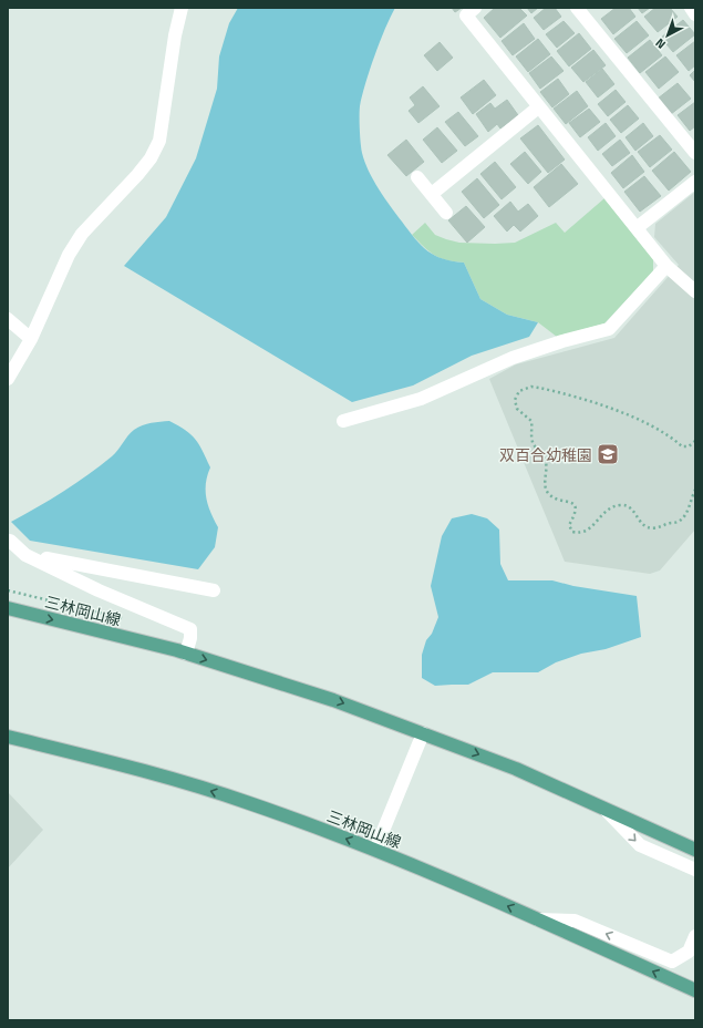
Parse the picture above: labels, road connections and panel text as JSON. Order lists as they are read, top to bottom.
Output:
{
  "streets": {
    "main road": ["三林岡山線"]
  },
  "places": {
    "school or university": ["双百合幼稚園"]
  },
  "north": "bottom left"
}
